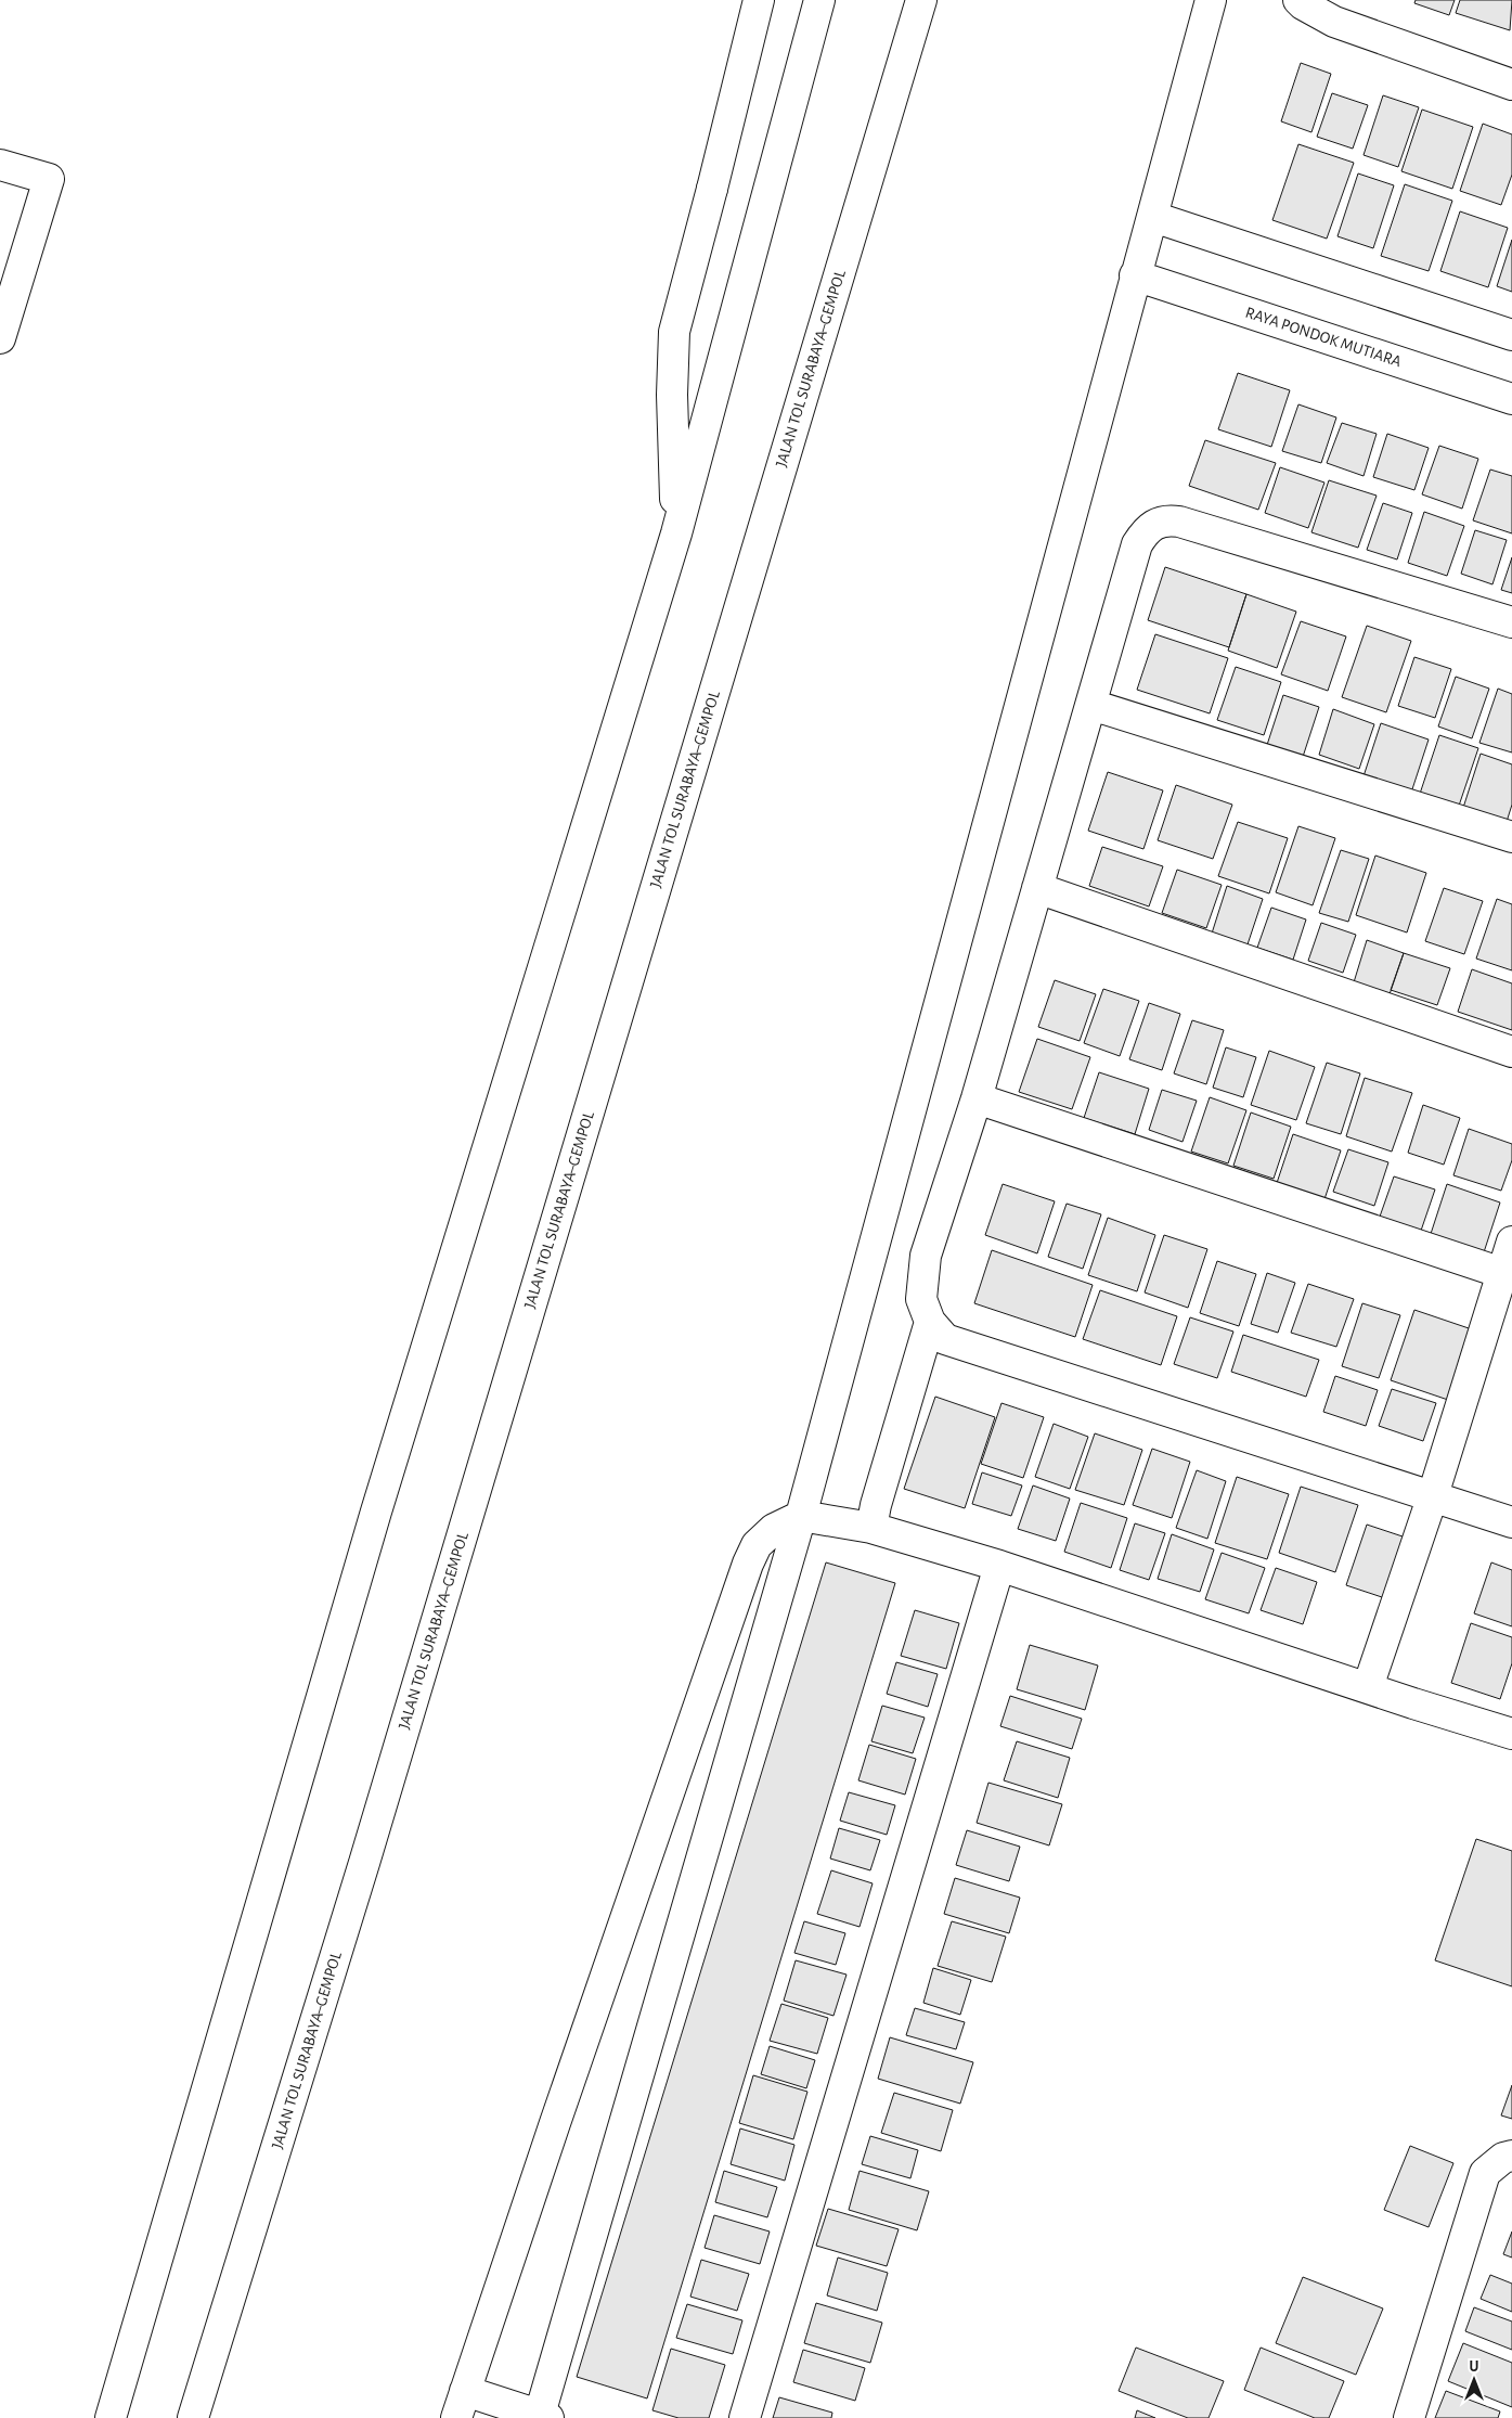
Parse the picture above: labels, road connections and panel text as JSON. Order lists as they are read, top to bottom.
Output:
{
  "streets": {
    "main road": ["RAYA PONDOK MUTIARA", "JALAN TOL SURABAYA–GEMPOL"]
  },
  "north": "top"
}
